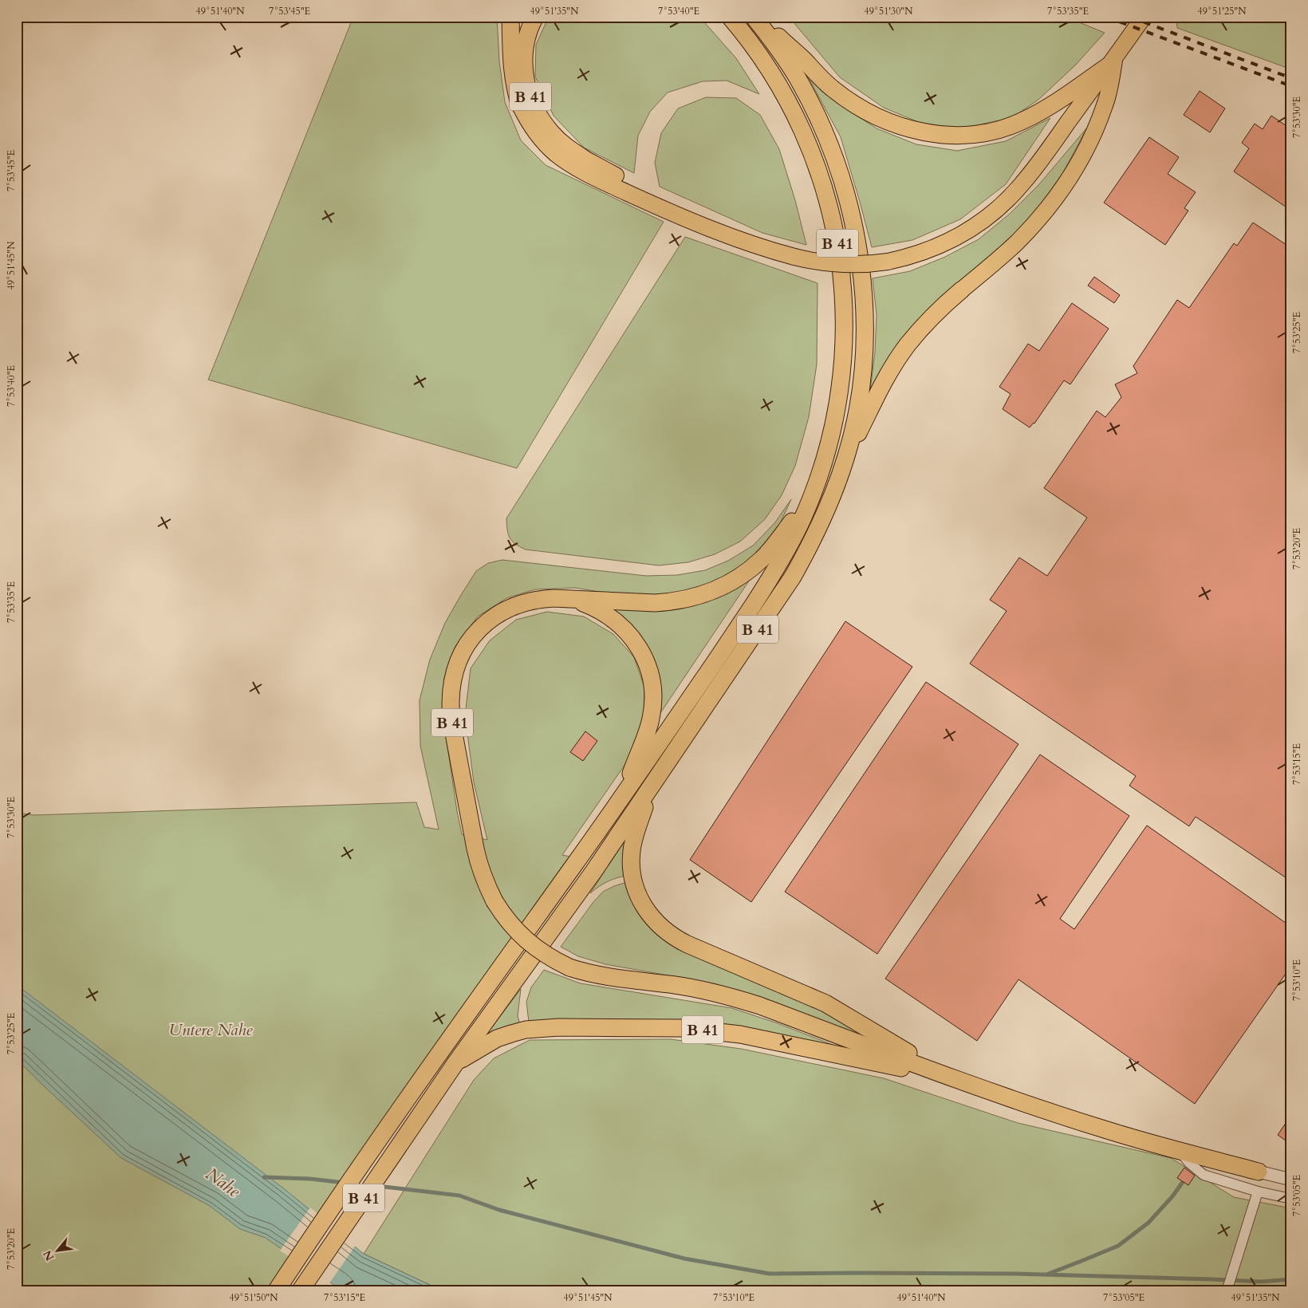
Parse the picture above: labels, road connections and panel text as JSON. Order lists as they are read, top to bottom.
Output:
{
  "streets": {
    "highway": ["B 41"]
  },
  "water": ["Nahe"],
  "parks": ["Untere Nahe"],
  "north": "bottom left",
  "coordinates": [
    "49°51'40\"N",
    "7°53'45\"E",
    "49°51'35\"N",
    "7°53'40\"E",
    "49°51'30\"N",
    "7°53'35\"E",
    "49°51'25\"N",
    "7°53'30\"E",
    "49°51'45\"N",
    "7°53'25\"E",
    "7°53'20\"E",
    "7°53'15\"E",
    "7°53'10\"E",
    "7°53'05\"E",
    "49°51'50\"N"
  ]
}
